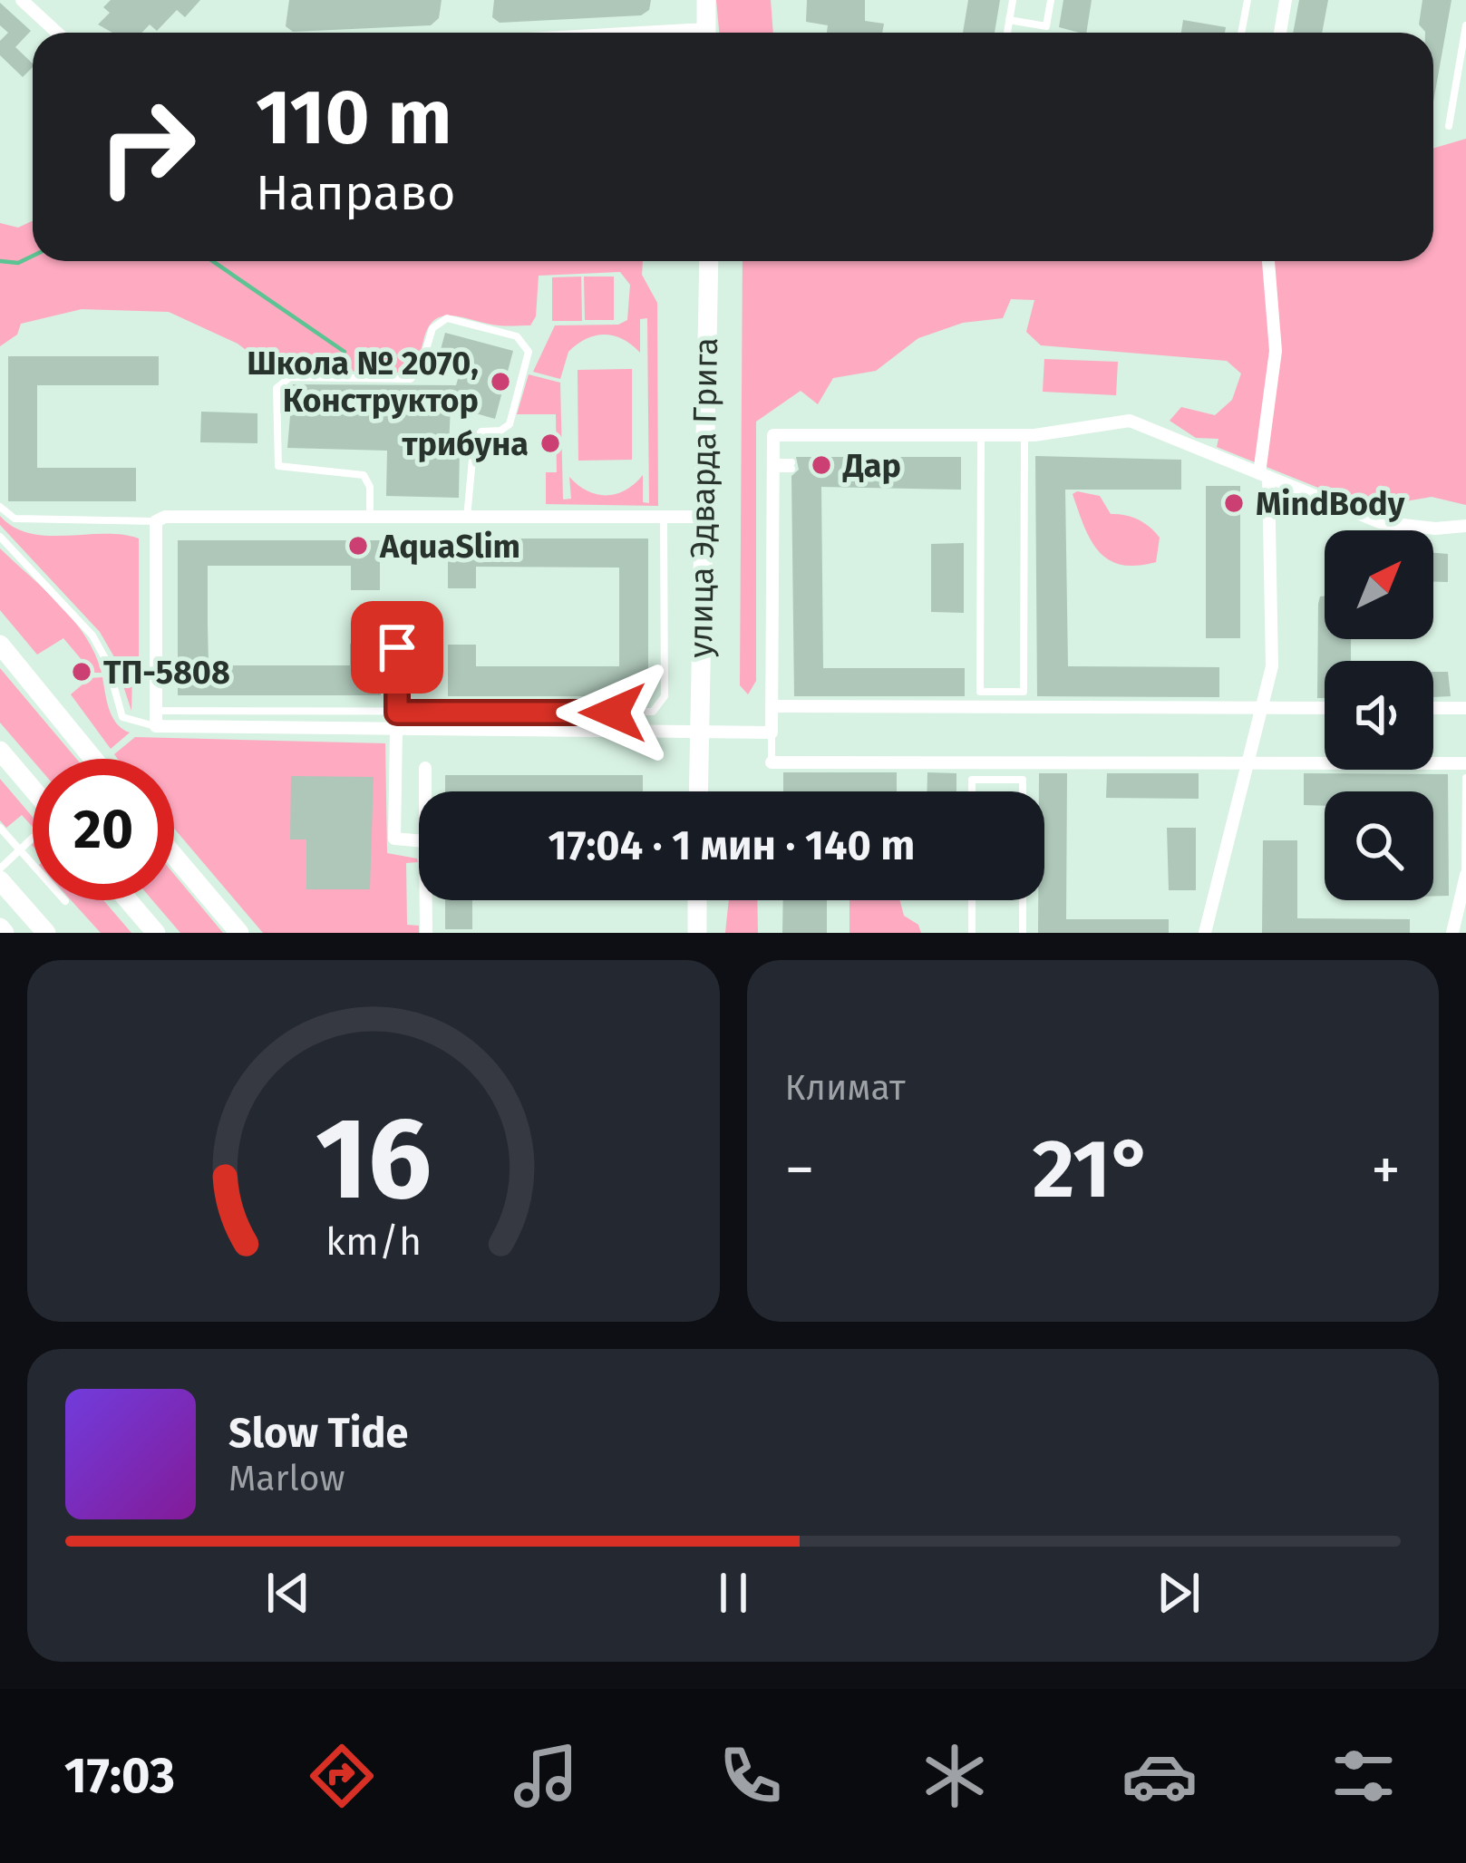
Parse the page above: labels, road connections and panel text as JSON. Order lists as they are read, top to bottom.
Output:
{
  "streets": {
    "street": ["улица Эдварда Грига"]
  },
  "places": [
    "Школа № 2070, Конструктор",
    "трибуна",
    "Дар",
    "MindBody",
    "AquaSlim",
    "ТП-5808"
  ],
  "north": "top right",
  "page": {
    "turn": ["110 m", "Направо"],
    "limit": "20",
    "trip": "17:04 · 1 мин · 140 m",
    "tile": "Климат",
    "heat": ["−", "21°", "+"],
    "song": ["Slow Tide", "Marlow"],
    "tabs": "17:03",
    "gauge": ["16", "km/h"]
  }
}
